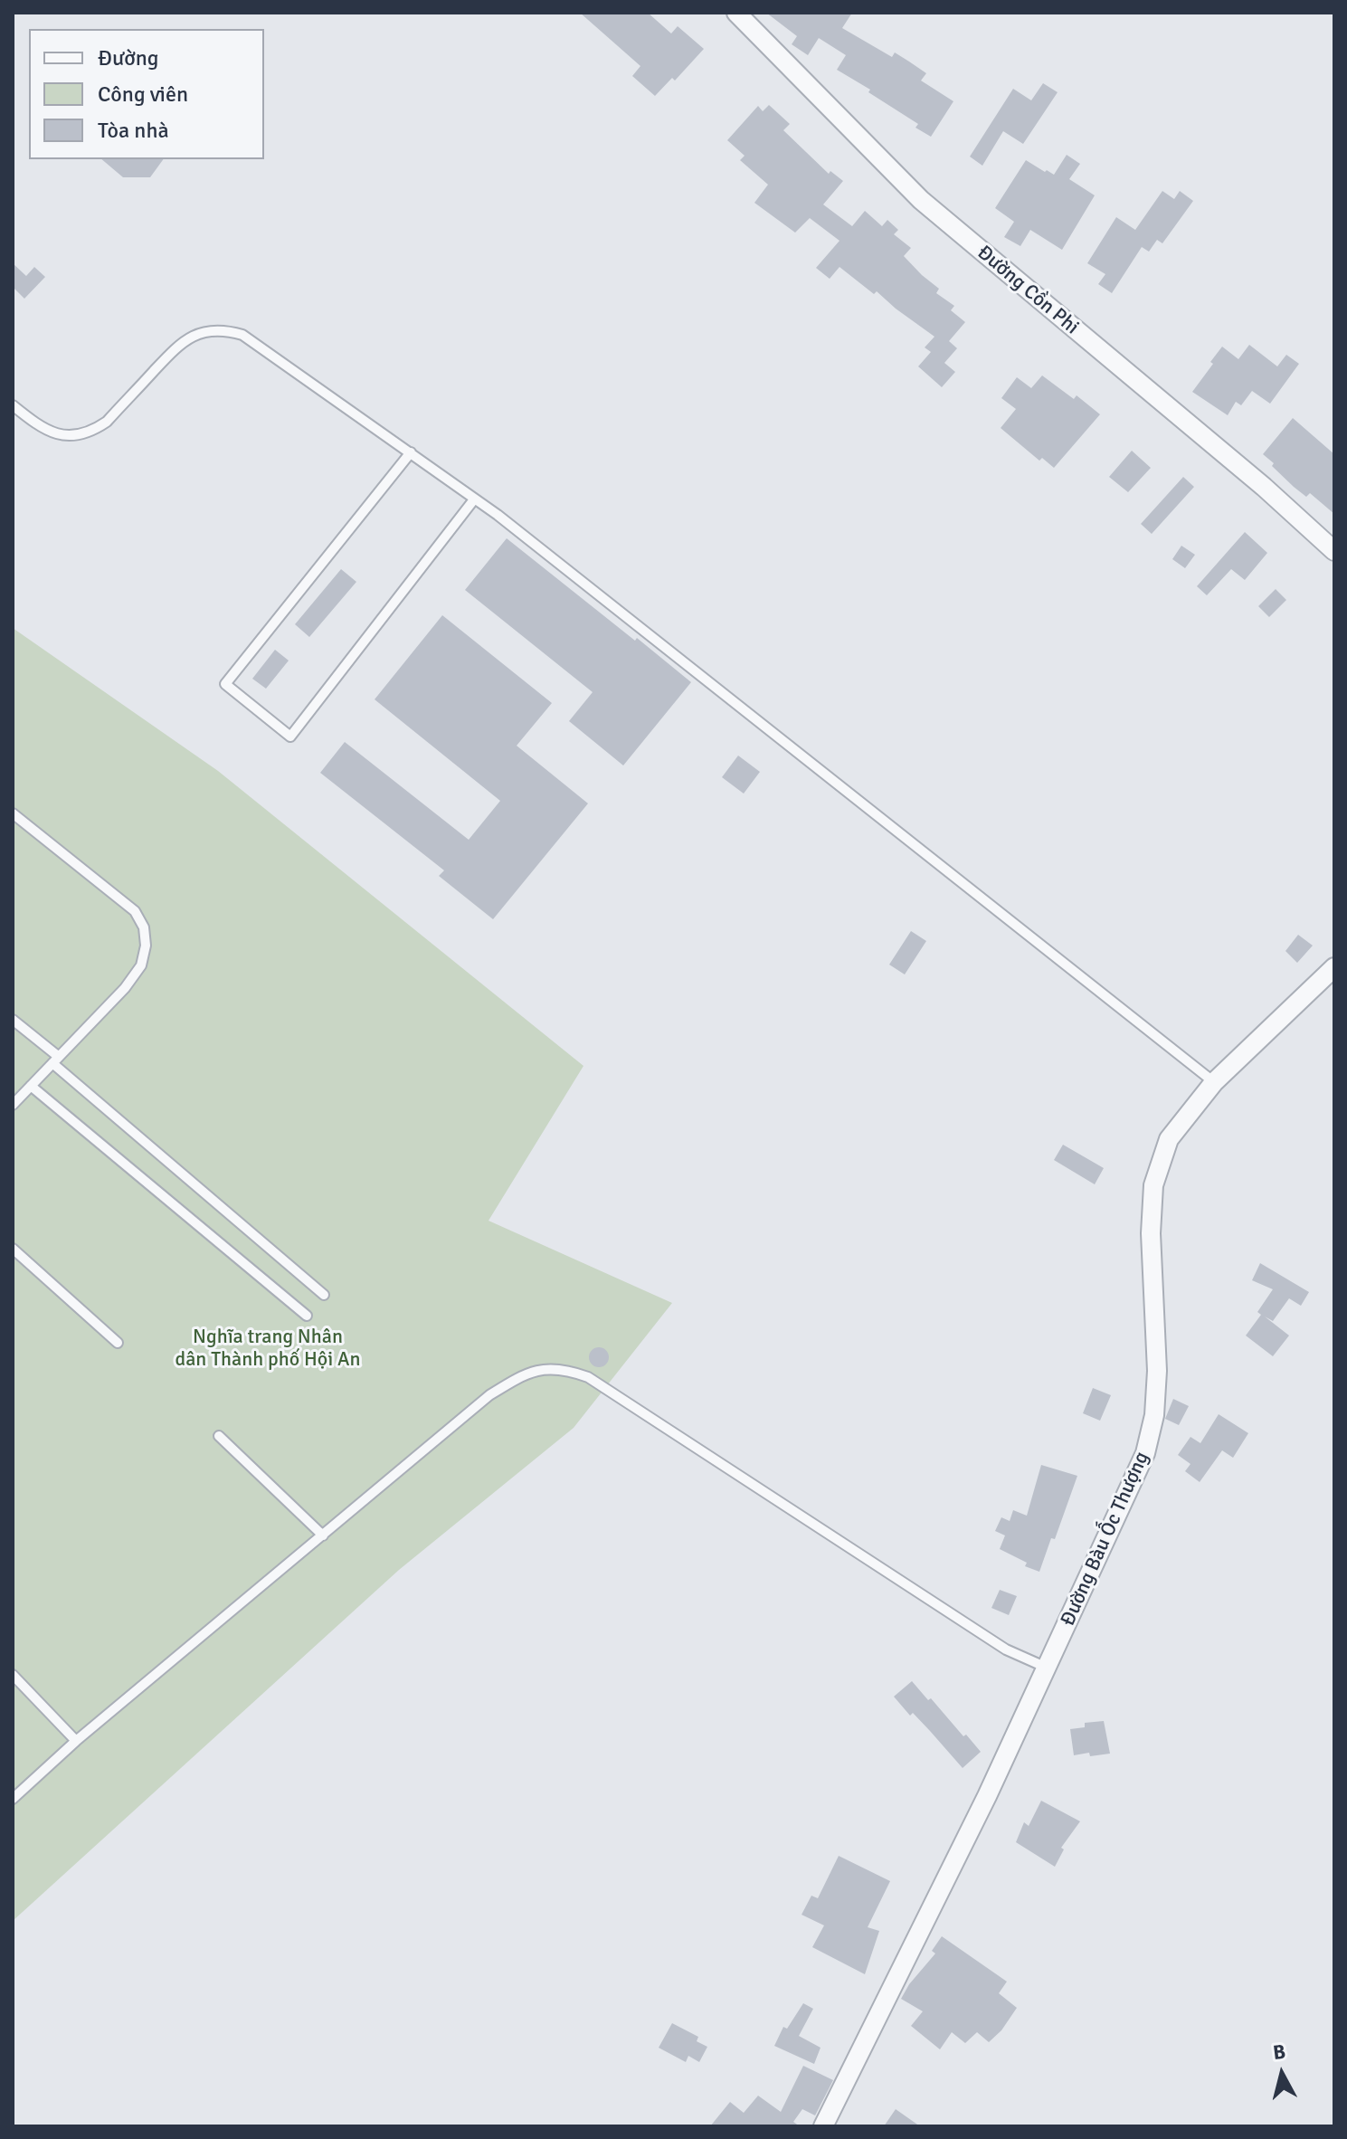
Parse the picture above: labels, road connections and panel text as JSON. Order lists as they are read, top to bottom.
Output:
{
  "streets": {
    "street": ["Đường Cồn Phi", "Đường Bàu Ốc Thượng"]
  },
  "parks": ["Nghĩa trang Nhân dân Thành phố Hội An"],
  "legend": ["Đường", "Công viên", "Tòa nhà"],
  "north": "top"
}
